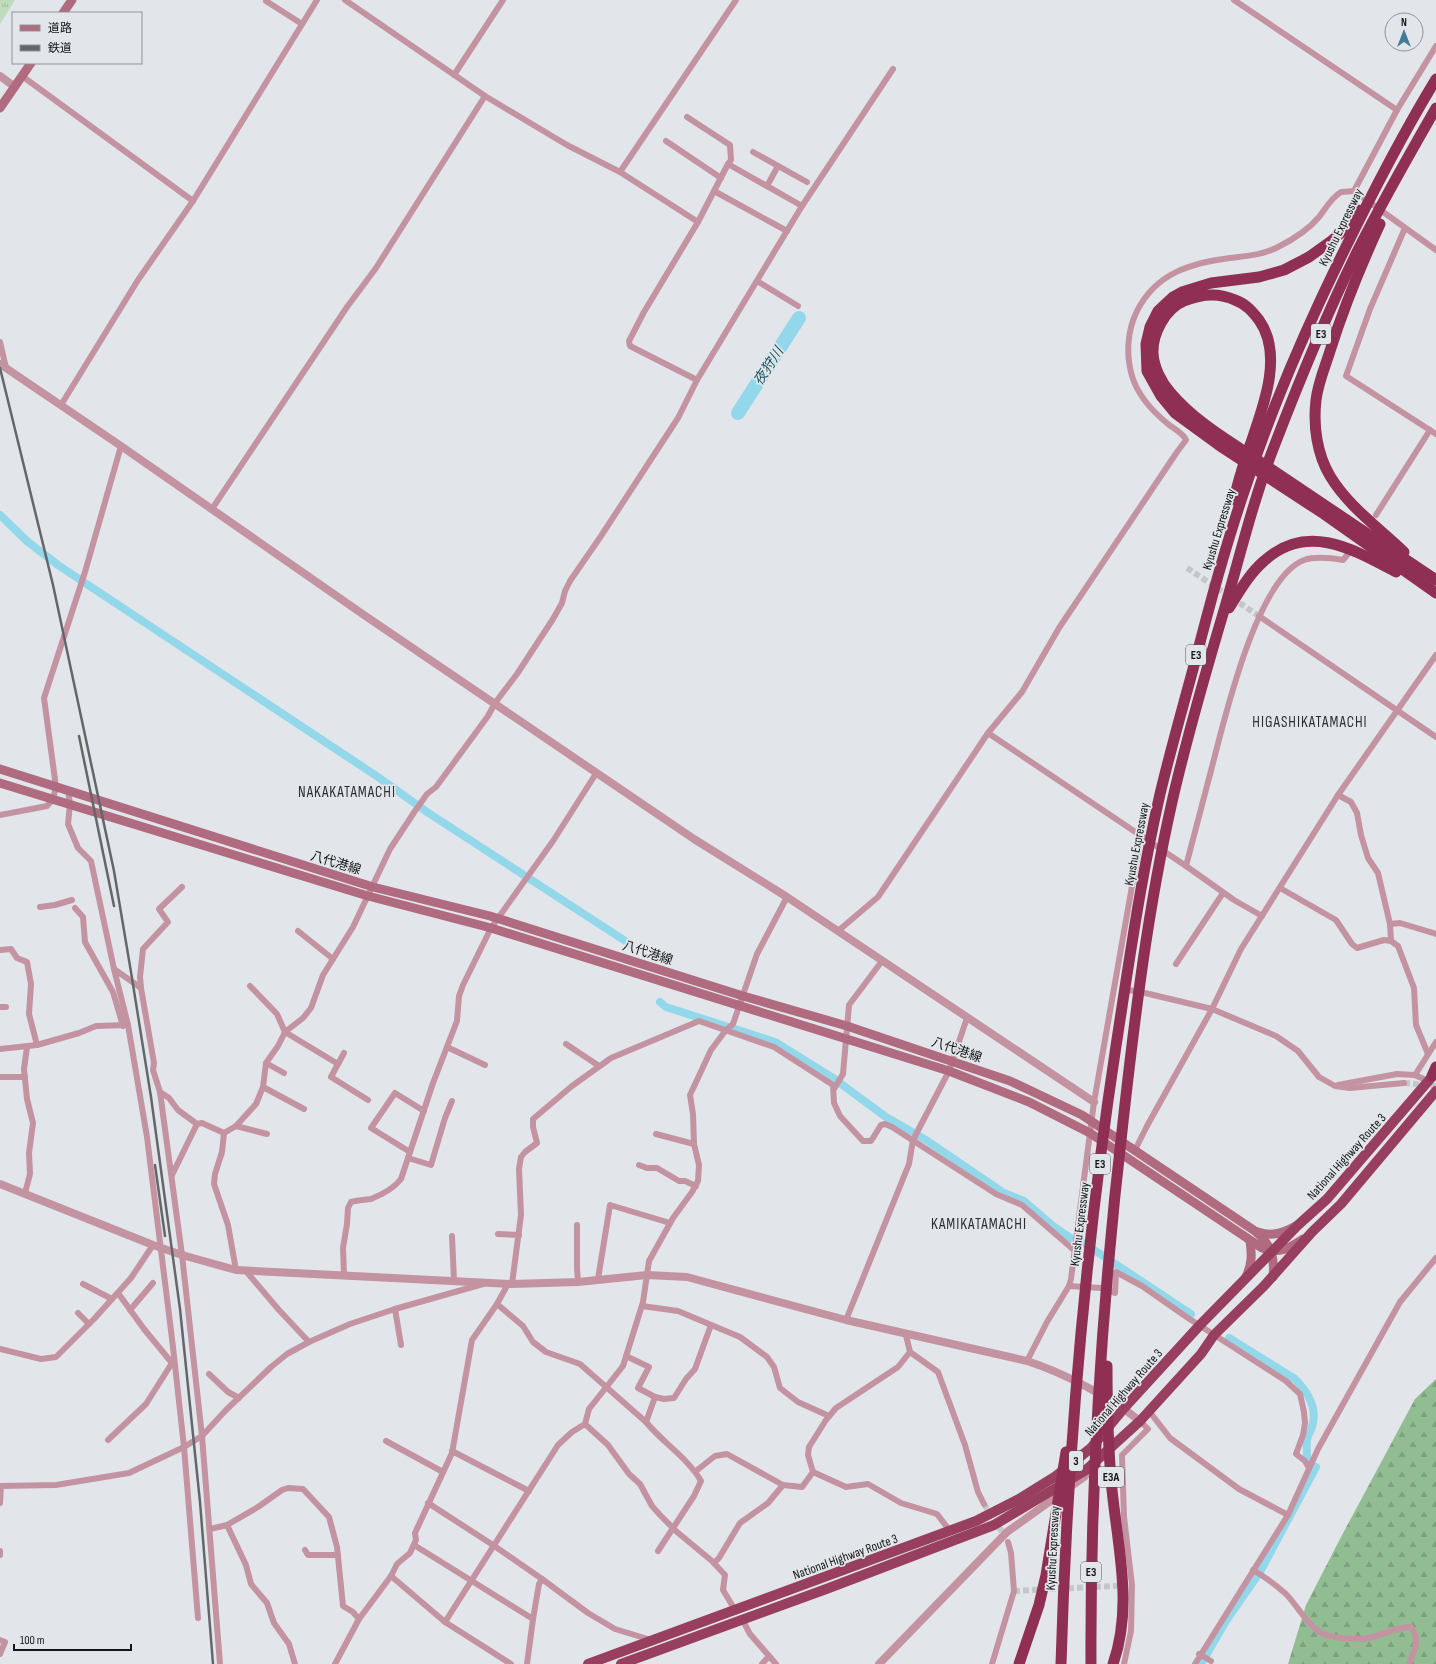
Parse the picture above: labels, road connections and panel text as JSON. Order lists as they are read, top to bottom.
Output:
{
  "streets": {
    "highway": [
      "Kyushu Expressway",
      "E3",
      "National Highway Route 3",
      "3",
      "E3A"
    ],
    "main road": ["八代港線"]
  },
  "crossings": [
    ["Kyushu Expressway", "E3A"],
    ["八代港線", "National Highway Route 3"]
  ],
  "districts": ["HIGASHIKATAMACHI", "NAKAKATAMACHI", "KAMIKATAMACHI"],
  "water": ["夜狩川"],
  "legend": ["道路", "鉄道"],
  "scale_bar": "100 m",
  "north": "top"
}
